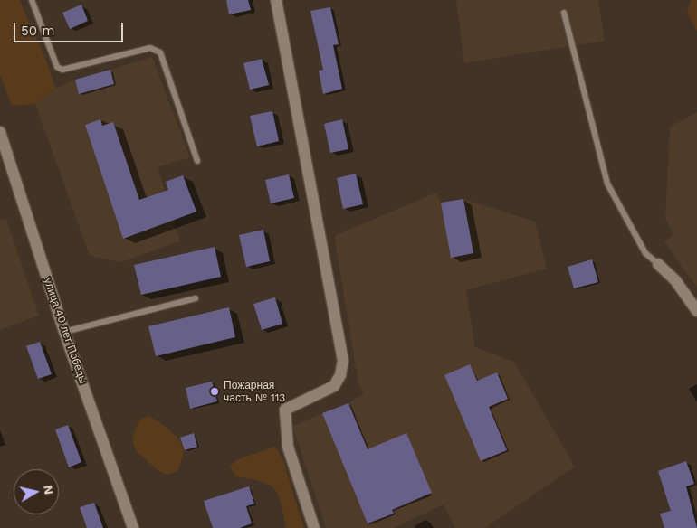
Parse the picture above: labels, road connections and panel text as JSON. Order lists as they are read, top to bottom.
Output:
{
  "streets": {
    "street": ["улица 40 лет Победы"]
  },
  "places": ["Пожарная часть № 113"],
  "scale_bar": "50 m",
  "north": "right"
}
